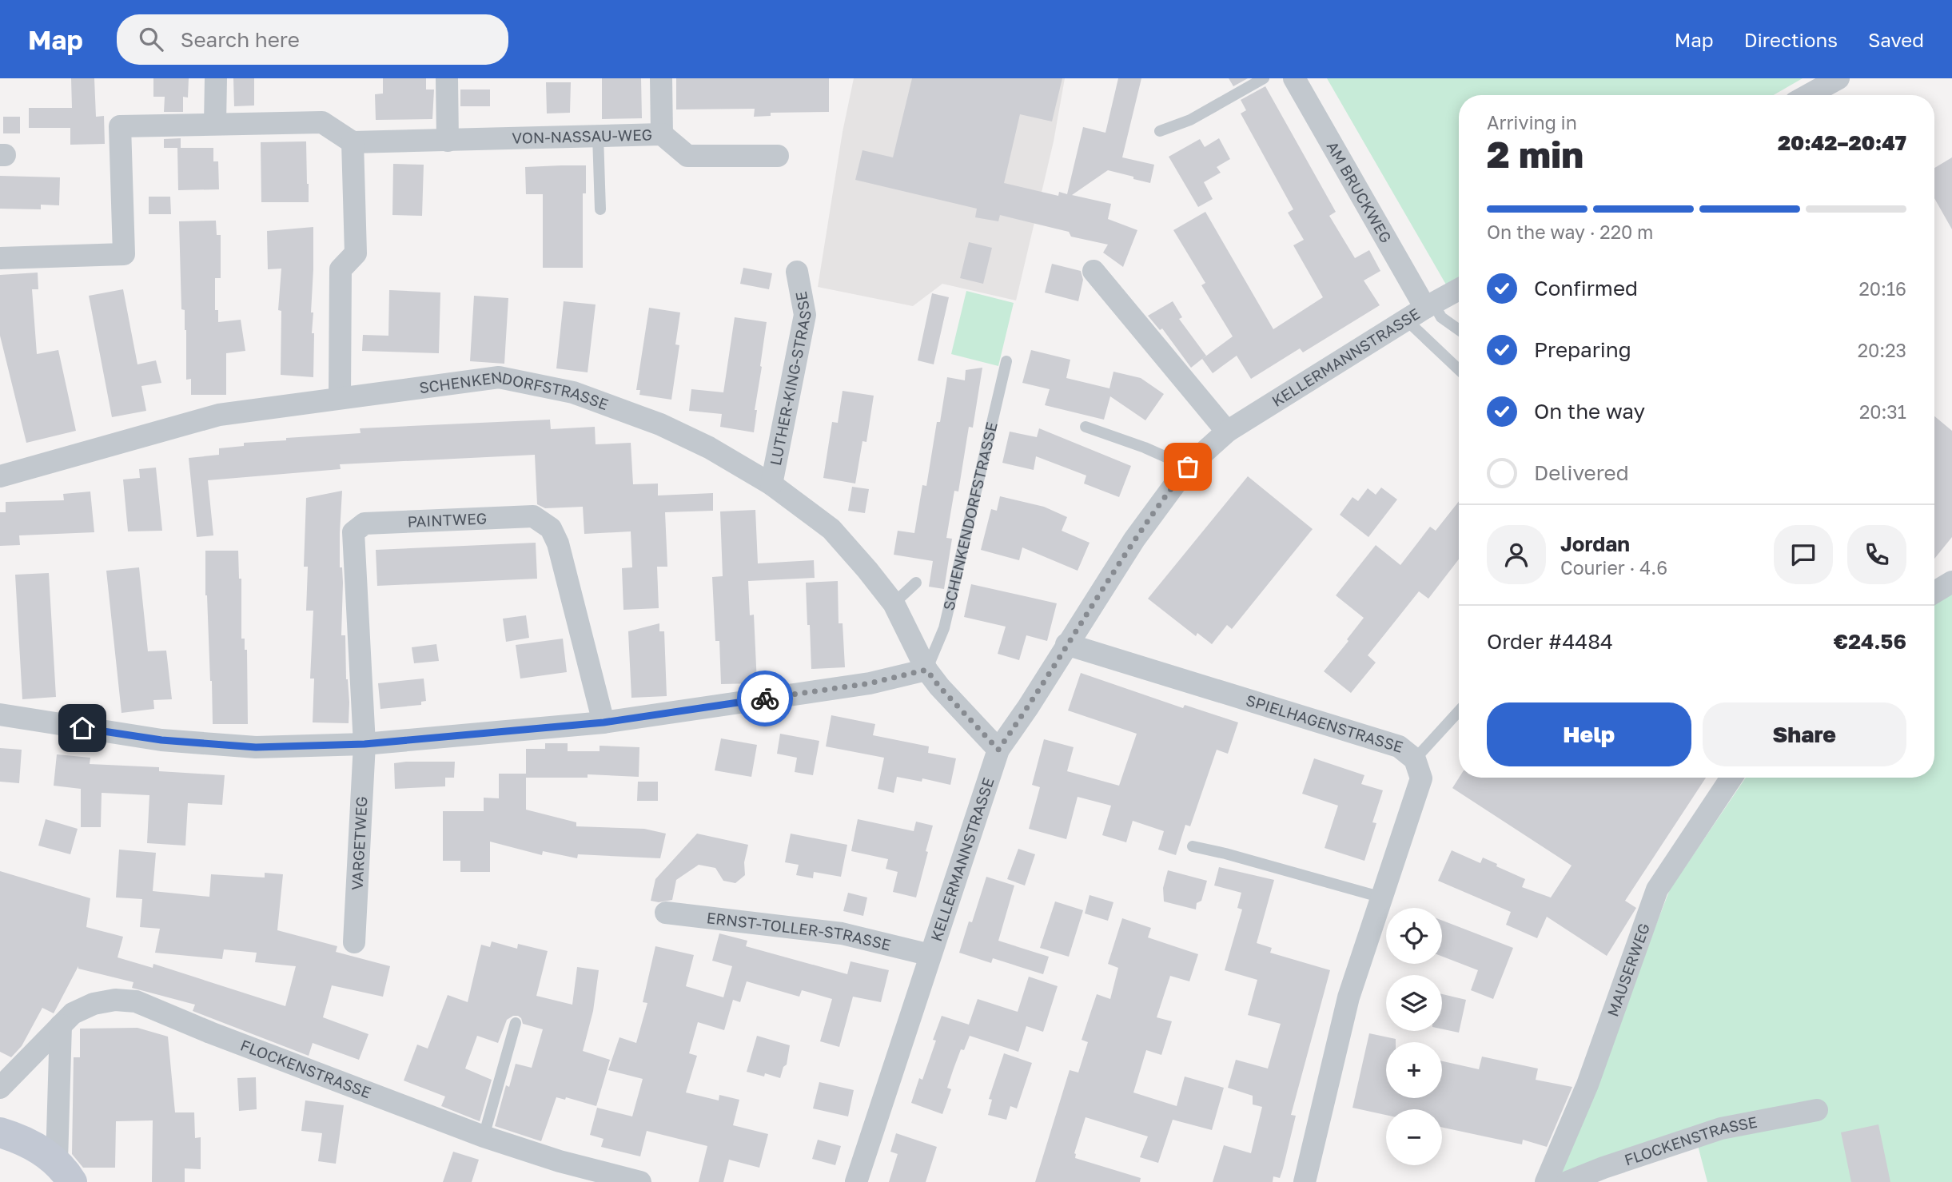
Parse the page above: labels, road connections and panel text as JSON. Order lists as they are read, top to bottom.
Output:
{
  "streets": {
    "street": [
      "VON-NASSAU-WEG",
      "AM BRUCKWEG",
      "KELLERMANNSTRASSE",
      "LUTHER-KING-STRASSE",
      "SCHENKENDORFSTRASSE",
      "PAINTWEG",
      "SPIELHAGENSTRASSE",
      "VARGETWEG",
      "ERNST-TOLLER-STRASSE",
      "MAUSERWEG",
      "FLOCKENSTRASSE"
    ]
  },
  "crossings": [
    ["AM BRUCKWEG", "KELLERMANNSTRASSE"],
    ["KELLERMANNSTRASSE", "SCHENKENDORFSTRASSE"],
    ["KELLERMANNSTRASSE", "SPIELHAGENSTRASSE"],
    ["KELLERMANNSTRASSE", "ERNST-TOLLER-STRASSE"],
    ["LUTHER-KING-STRASSE", "SCHENKENDORFSTRASSE"],
    ["PAINTWEG", "VARGETWEG"]
  ],
  "page": {
    "header": "Map",
    "search": "Search here",
    "nav": ["Map", "Directions", "Saved"],
    "heading": ["2 min", "Arriving in", "20:42–20:47"],
    "panel": [
      "Jordan",
      "Courier · 4.6",
      "Order #4484",
      "€24.56"
    ],
    "bar": "On the way · 220 m",
    "list": [
      ["Confirmed", "20:16"],
      ["Preparing", "20:23"],
      ["On the way", "20:31"],
      "Delivered"
    ],
    "buttons": ["Help", "Share"],
    "map_buttons": ["+", "−"]
  }
}
